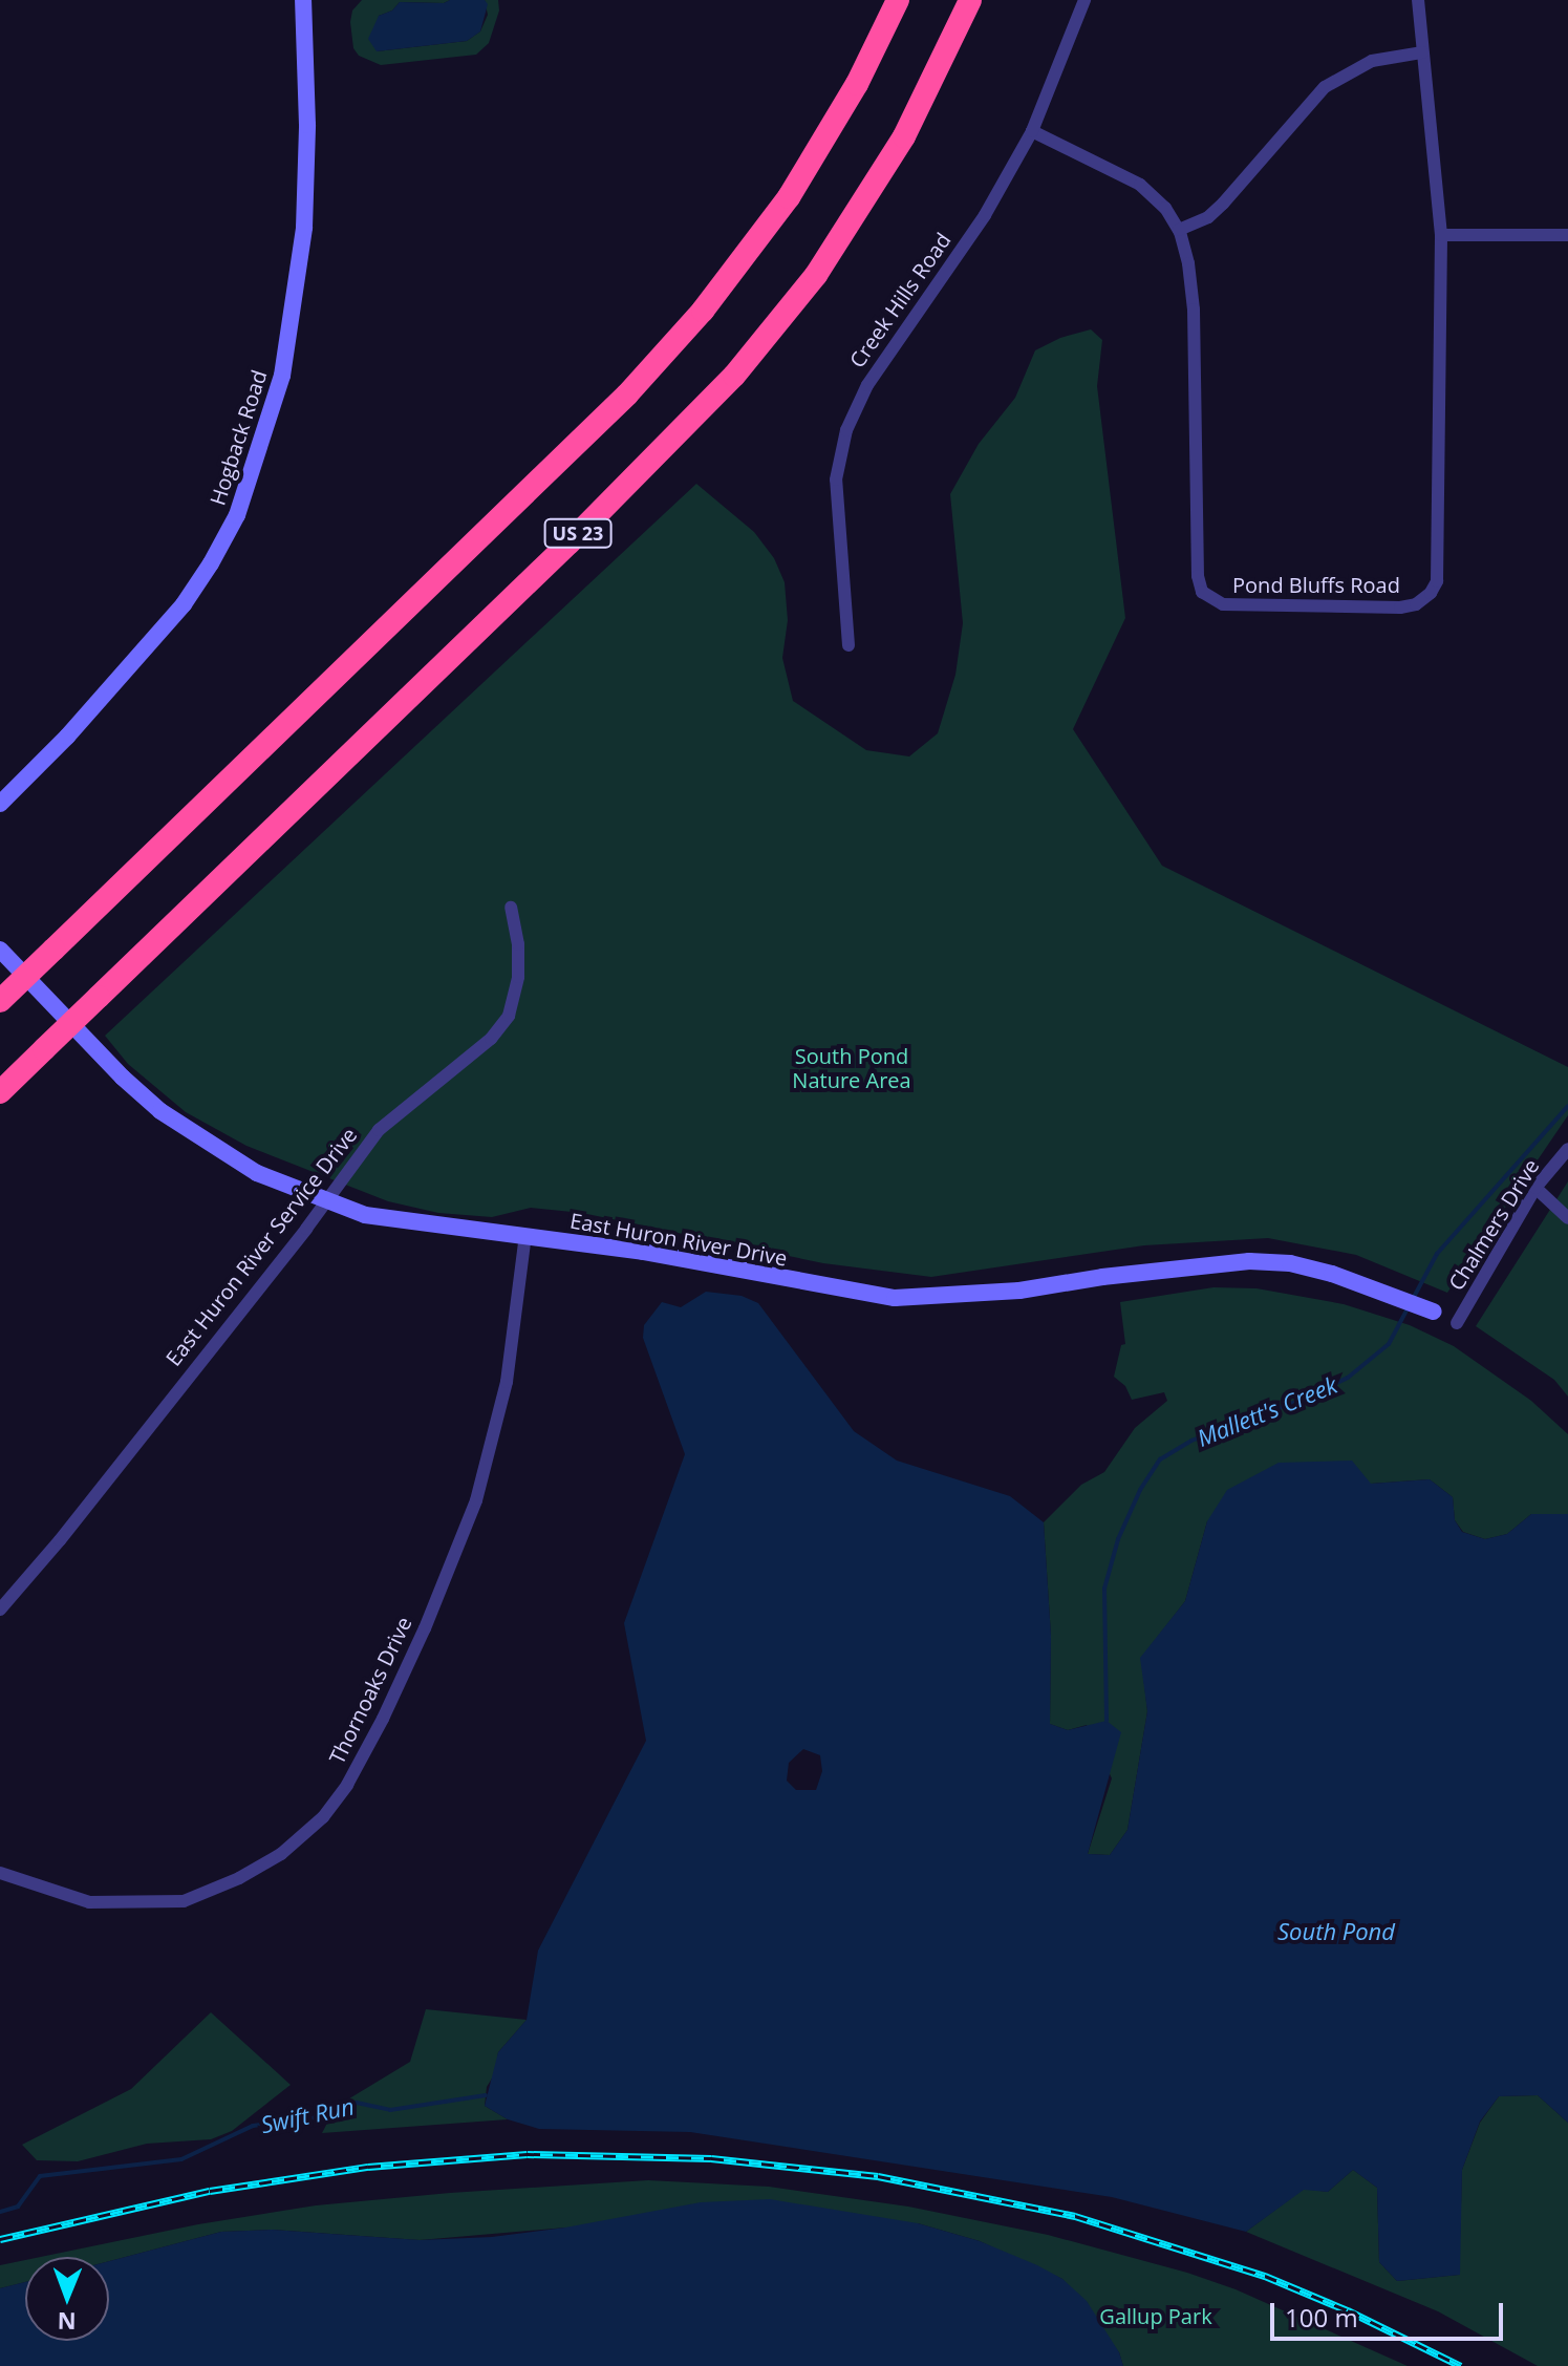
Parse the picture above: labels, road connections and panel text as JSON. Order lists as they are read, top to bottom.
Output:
{
  "streets": {
    "highway": ["US 23"],
    "main road": ["Hogback Road", "East Huron River Drive"],
    "street": [
      "Creek Hills Road",
      "Pond Bluffs Road",
      "Chalmers Drive",
      "East Huron River Service Drive",
      "Thornoaks Drive"
    ]
  },
  "crossings": [
    ["Creek Hills Road", "Pond Bluffs Road"],
    ["East Huron River Drive", "East Huron River Service Drive"],
    ["East Huron River Drive", "Thornoaks Drive"]
  ],
  "water": ["Mallett's Creek", "South Pond", "Swift Run"],
  "parks": ["South Pond Nature Area", "Gallup Park"],
  "scale_bar": "100 m",
  "north": "bottom"
}
